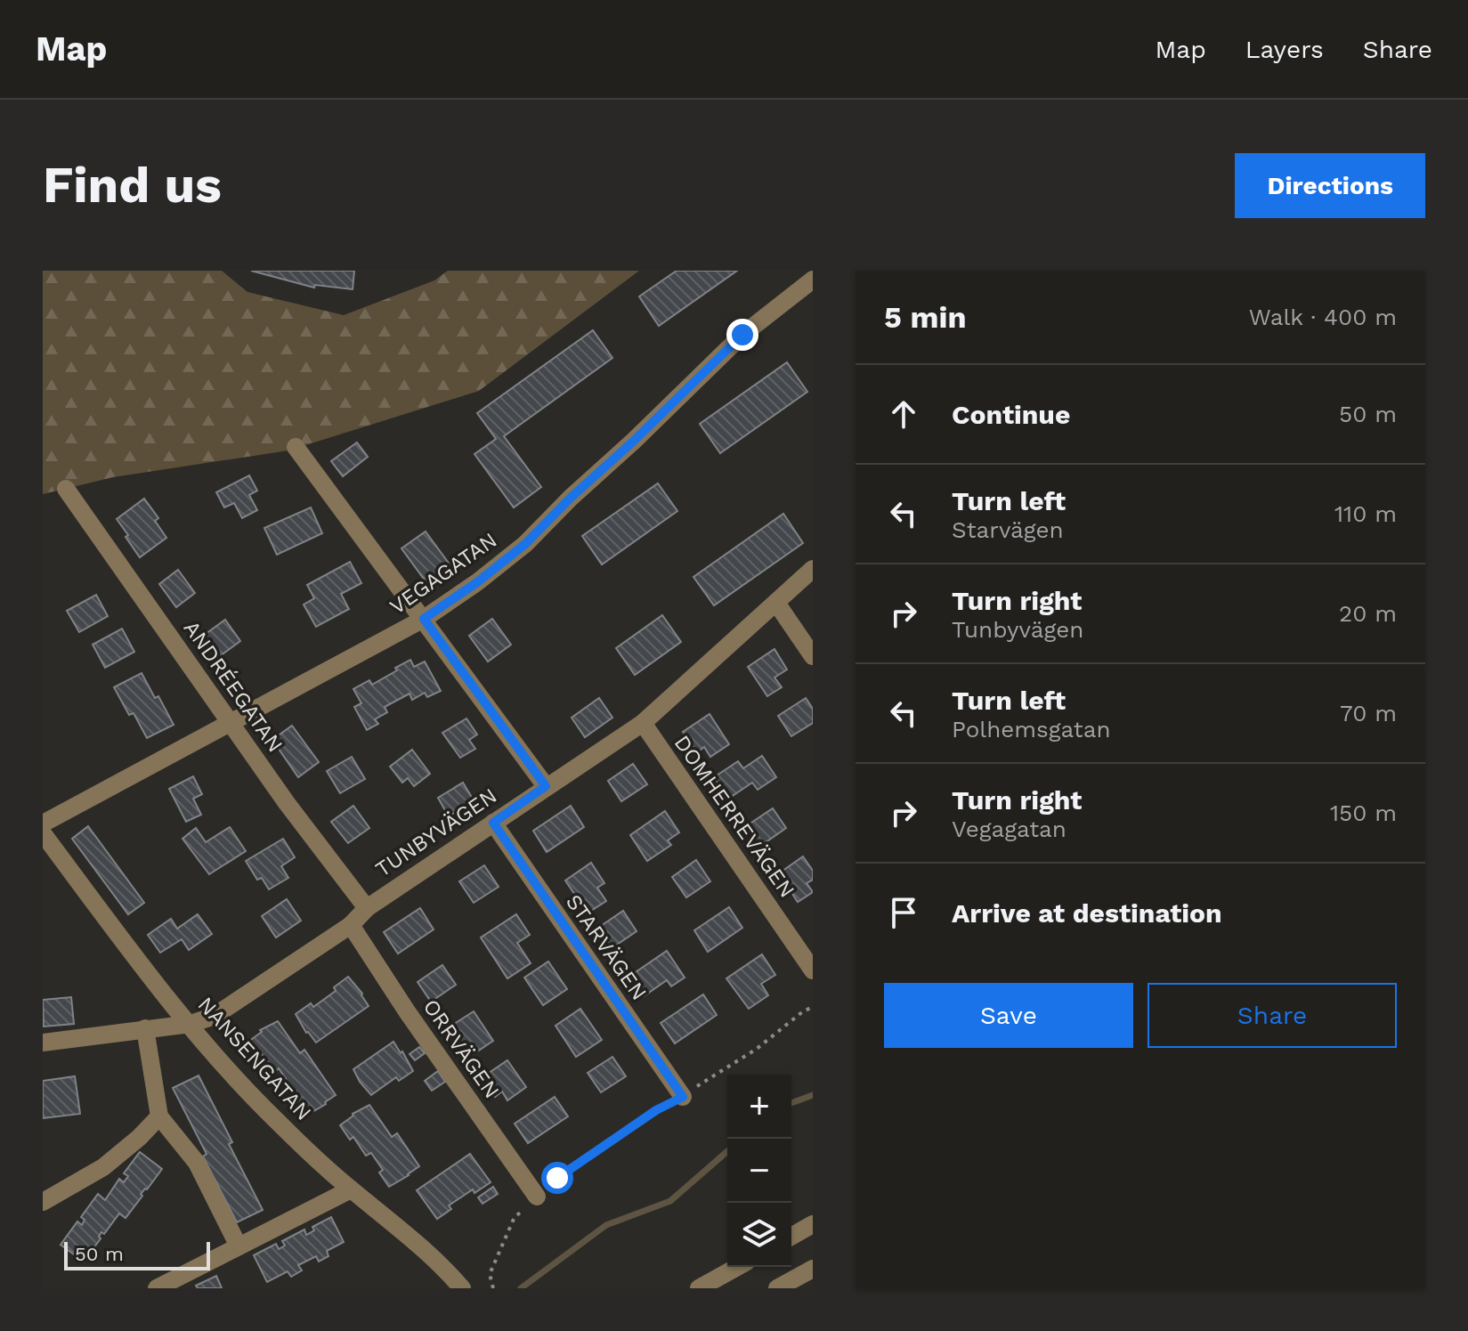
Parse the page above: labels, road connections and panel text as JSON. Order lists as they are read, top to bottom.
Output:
{
  "streets": {
    "street": [
      "VEGAGATAN",
      "ANDRÉEGATAN",
      "DOMHERREVÄGEN",
      "TUNBYVÄGEN",
      "STARVÄGEN",
      "ORRVÄGEN",
      "NANSENGATAN"
    ]
  },
  "crossings": [
    ["VEGAGATAN", "ANDRÉEGATAN"],
    ["ANDRÉEGATAN", "TUNBYVÄGEN"],
    ["DOMHERREVÄGEN", "TUNBYVÄGEN"],
    ["TUNBYVÄGEN", "STARVÄGEN"],
    ["TUNBYVÄGEN", "ORRVÄGEN"],
    ["TUNBYVÄGEN", "NANSENGATAN"]
  ],
  "scale_bar": "50 m",
  "page": {
    "header": "Map",
    "nav": ["Map", "Layers", "Share"],
    "buttons": [
      "Directions",
      ["Save", "Share"]
    ],
    "title": "Find us",
    "heading": ["5 min", "Walk · 400 m"],
    "list": [
      ["Continue", "50 m"],
      ["Turn left", "Starvägen", "110 m"],
      ["Turn right", "Tunbyvägen", "20 m"],
      ["Turn left", "Polhemsgatan", "70 m"],
      ["Turn right", "Vegagatan", "150 m"],
      "Arrive at destination"
    ],
    "map_buttons": ["+", "−"],
    "scale": "50 m"
  }
}
